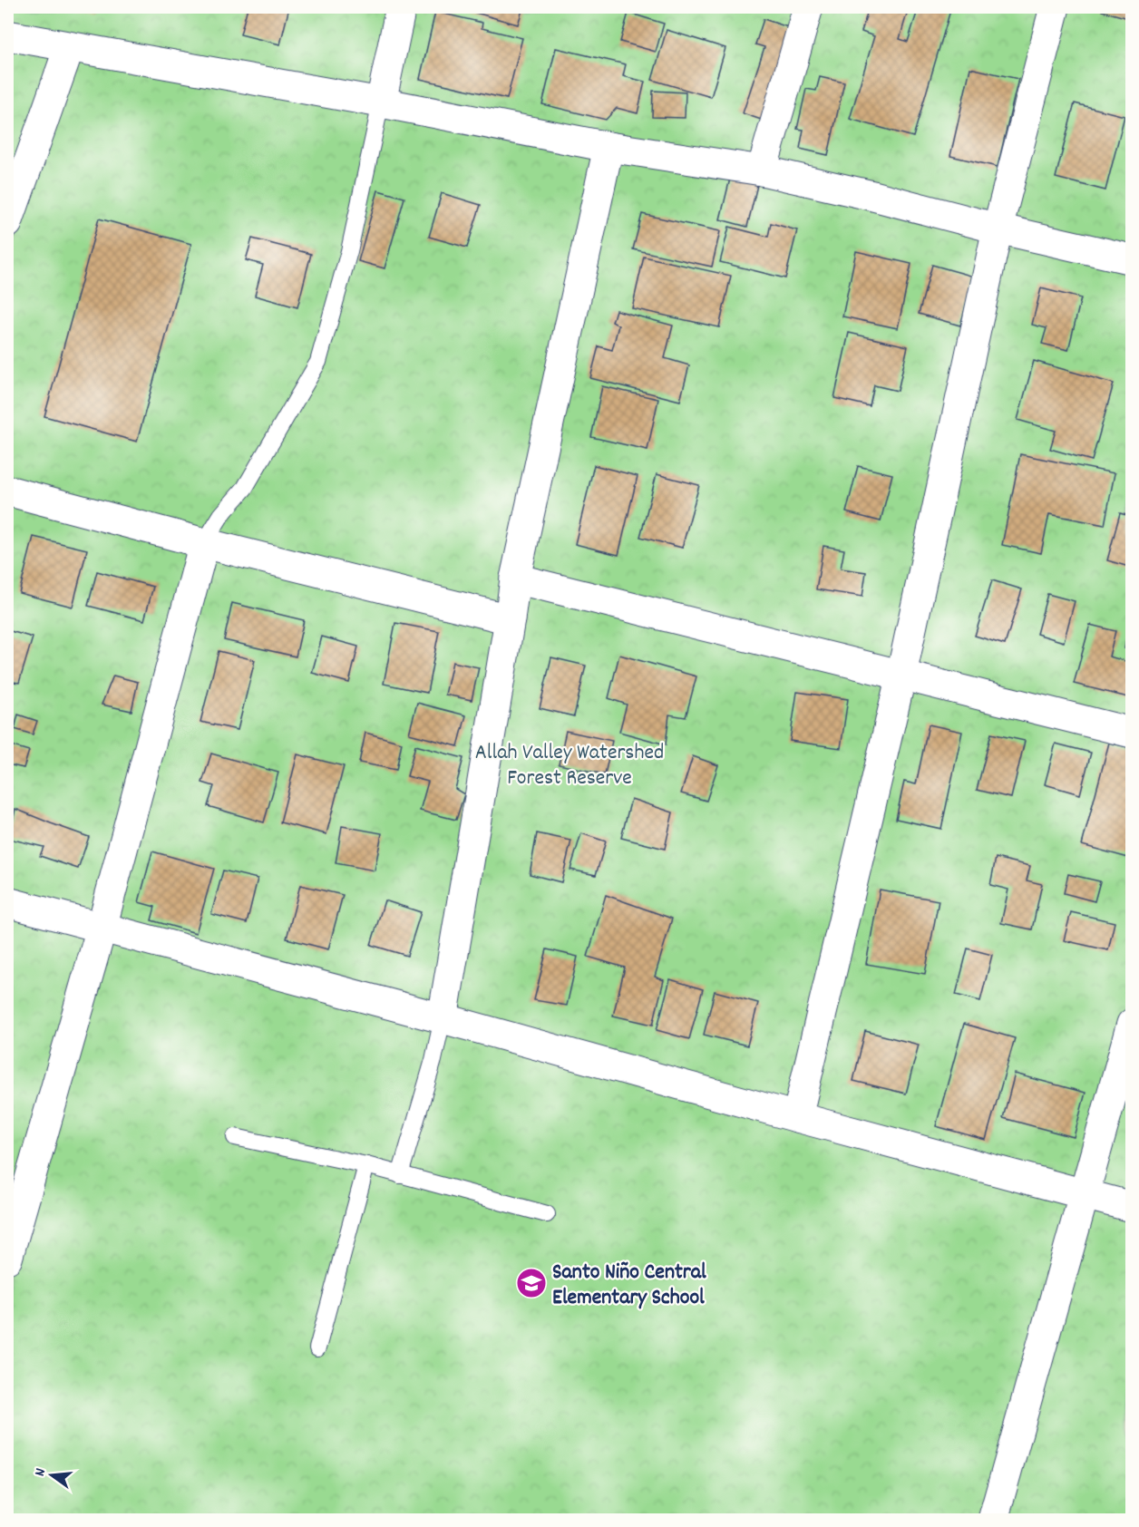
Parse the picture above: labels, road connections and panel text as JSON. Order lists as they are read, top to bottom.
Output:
{
  "parks": ["Allah Valley Watershed Forest Reserve"],
  "places": {
    "school or university": ["Santo Niño Central Elementary School"]
  },
  "north": "left"
}
